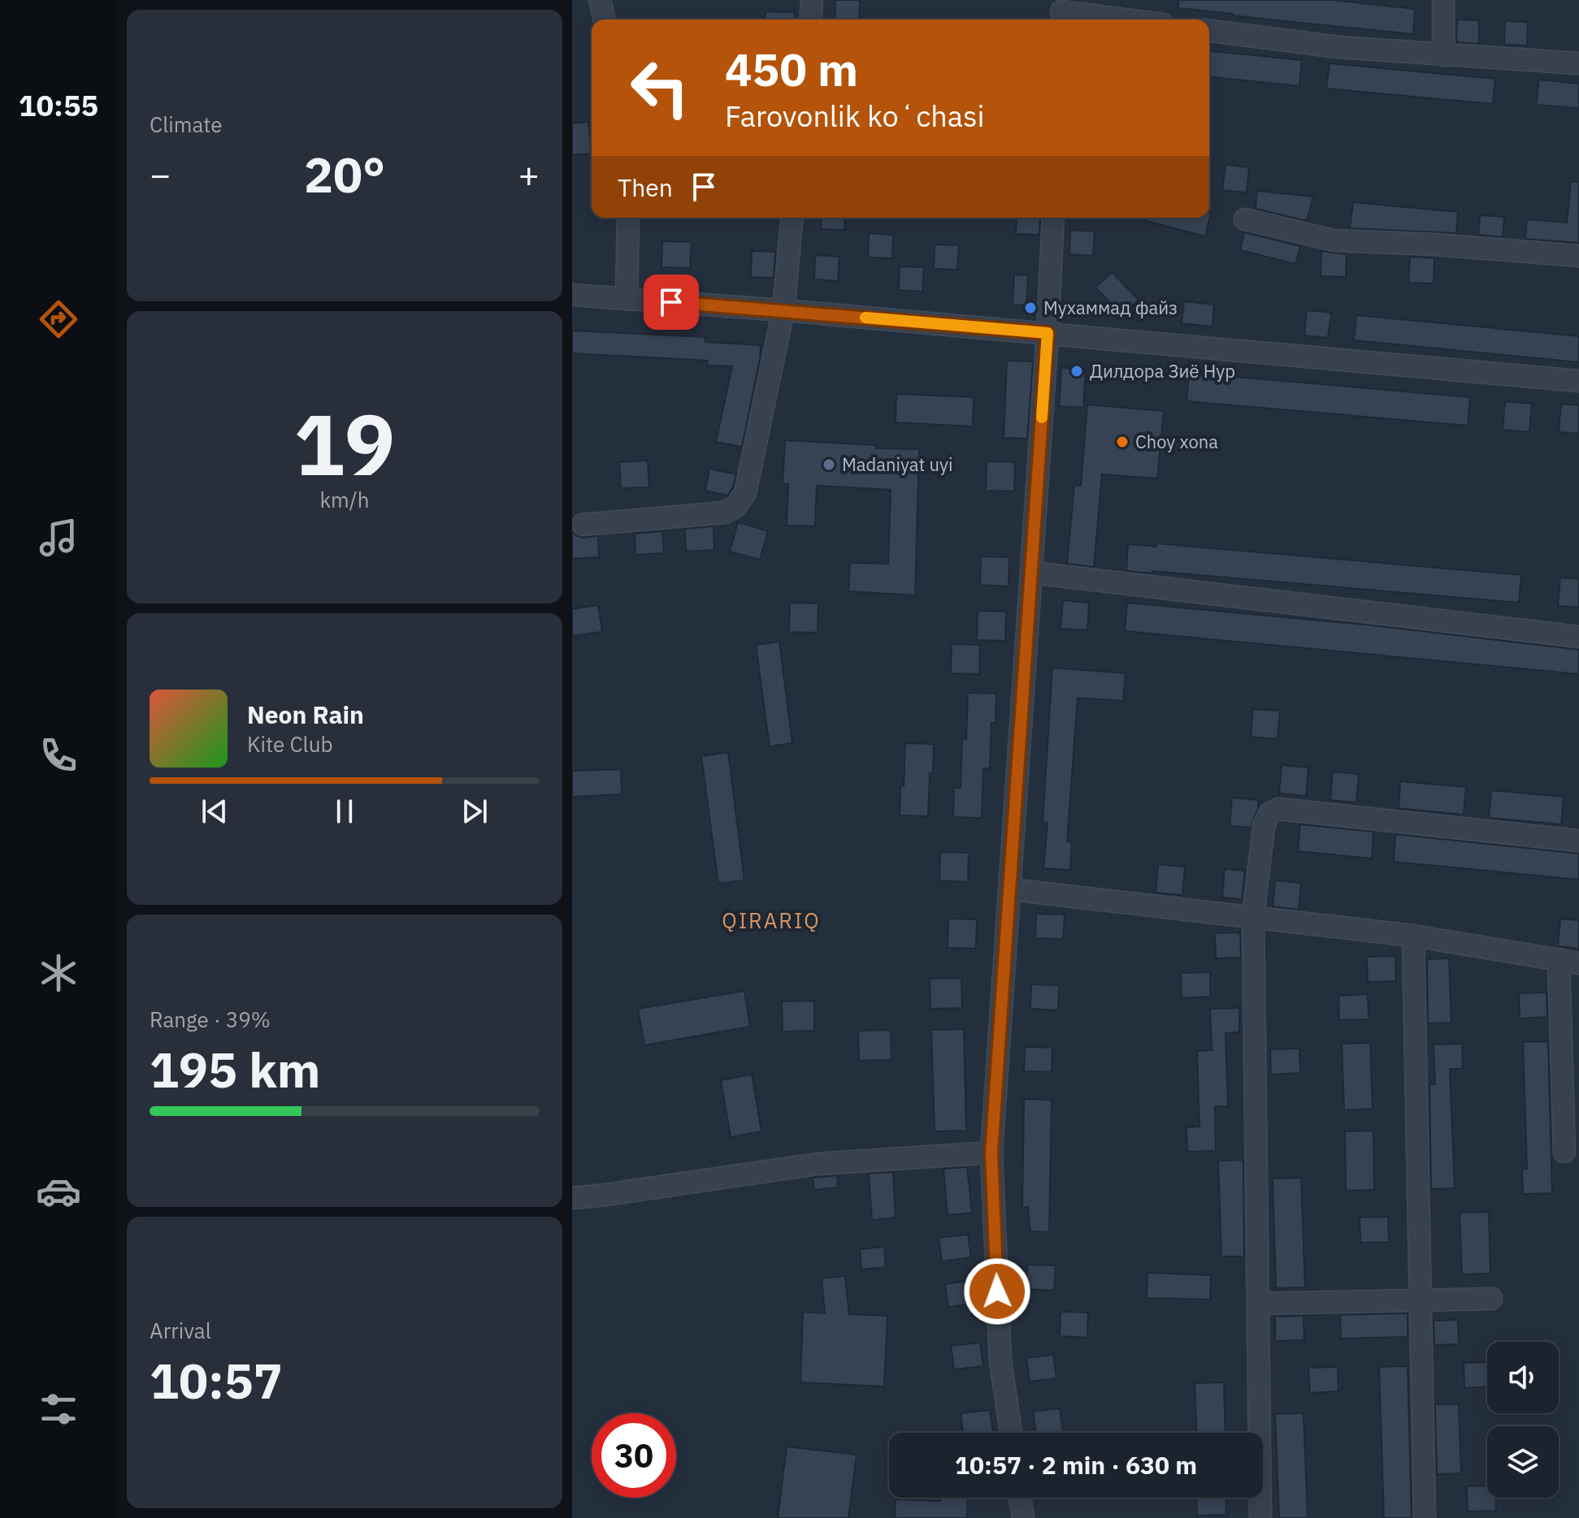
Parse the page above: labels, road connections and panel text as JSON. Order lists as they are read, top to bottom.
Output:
{
  "districts": ["QIRARIQ"],
  "places": [
    "Мухаммад файз",
    "Дилдора Зиё Нур",
    "Choy xona",
    "Madaniyat uyi"
  ],
  "page": {
    "tabs": "10:55",
    "tile": [
      "Climate",
      ["19", "km/h"],
      ["Range · 39%", "195 km"],
      ["Arrival", "10:57"]
    ],
    "turn": ["450 m", "Farovonlik koʻchasi"],
    "heat": ["−", "20°", "+"],
    "then": "Then",
    "song": ["Neon Rain", "Kite Club"],
    "limit": "30",
    "trip": "10:57 · 2 min · 630 m"
  }
}
